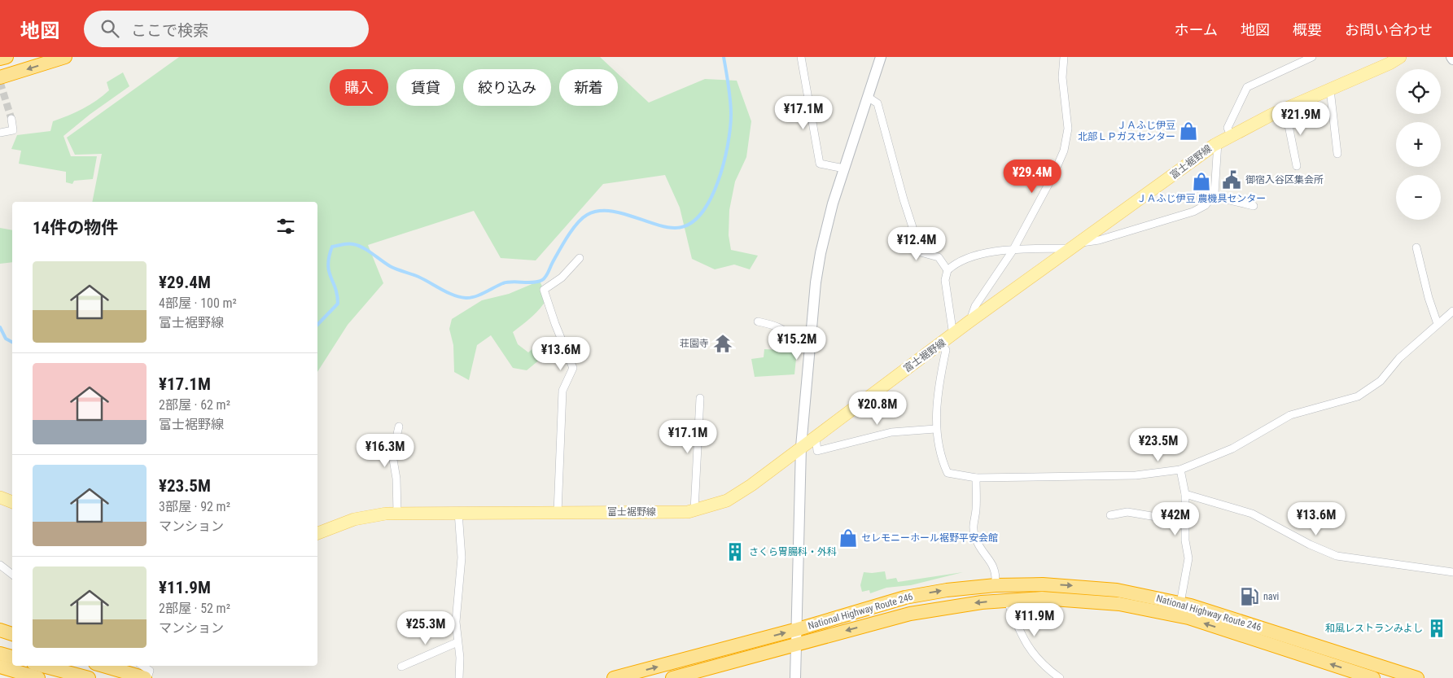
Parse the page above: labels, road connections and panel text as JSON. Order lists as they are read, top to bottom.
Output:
{
  "streets": {
    "highway": ["National Highway Route 246"],
    "main road": ["富士裾野線"]
  },
  "places": {
    "shop": ["ＪＡふじ伊豆 北部ＬＰガスセンター", "ＪＡふじ伊豆 農機具センター", "セレモニーホール裾野平安会館"],
    "public building": ["御宿入谷区集会所"],
    "temple": ["荘園寺"],
    "building": ["さくら胃腸科・外科", "和風レストランみよし"],
    "fuel station": ["navi"]
  },
  "page": {
    "header": "地図",
    "search": "ここで検索",
    "nav": [
      "ホーム",
      "地図",
      "概要",
      "お問い合わせ"
    ],
    "map_buttons": ["+", "−"],
    "chip": [
      "購入",
      "賃貸",
      "絞り込み",
      "新着"
    ],
    "price": [
      "¥17.1M",
      "¥21.9M",
      "¥29.4M",
      "¥12.4M",
      "¥15.2M",
      "¥13.6M",
      "¥20.8M",
      "¥17.1M",
      "¥23.5M",
      "¥16.3M",
      "¥42M",
      "¥13.6M",
      "¥11.9M",
      "¥25.3M"
    ],
    "heading": "14件の物件",
    "list": [
      {
        "name": "¥29.4M",
        "note": "4部屋 · 100 m² · 富士裾野線"
      },
      {
        "name": "¥17.1M",
        "note": "2部屋 · 62 m² · 富士裾野線"
      },
      {
        "name": "¥23.5M",
        "note": "3部屋 · 92 m² · マンション"
      },
      {
        "name": "¥11.9M",
        "note": "2部屋 · 52 m² · マンション"
      }
    ]
  }
}
